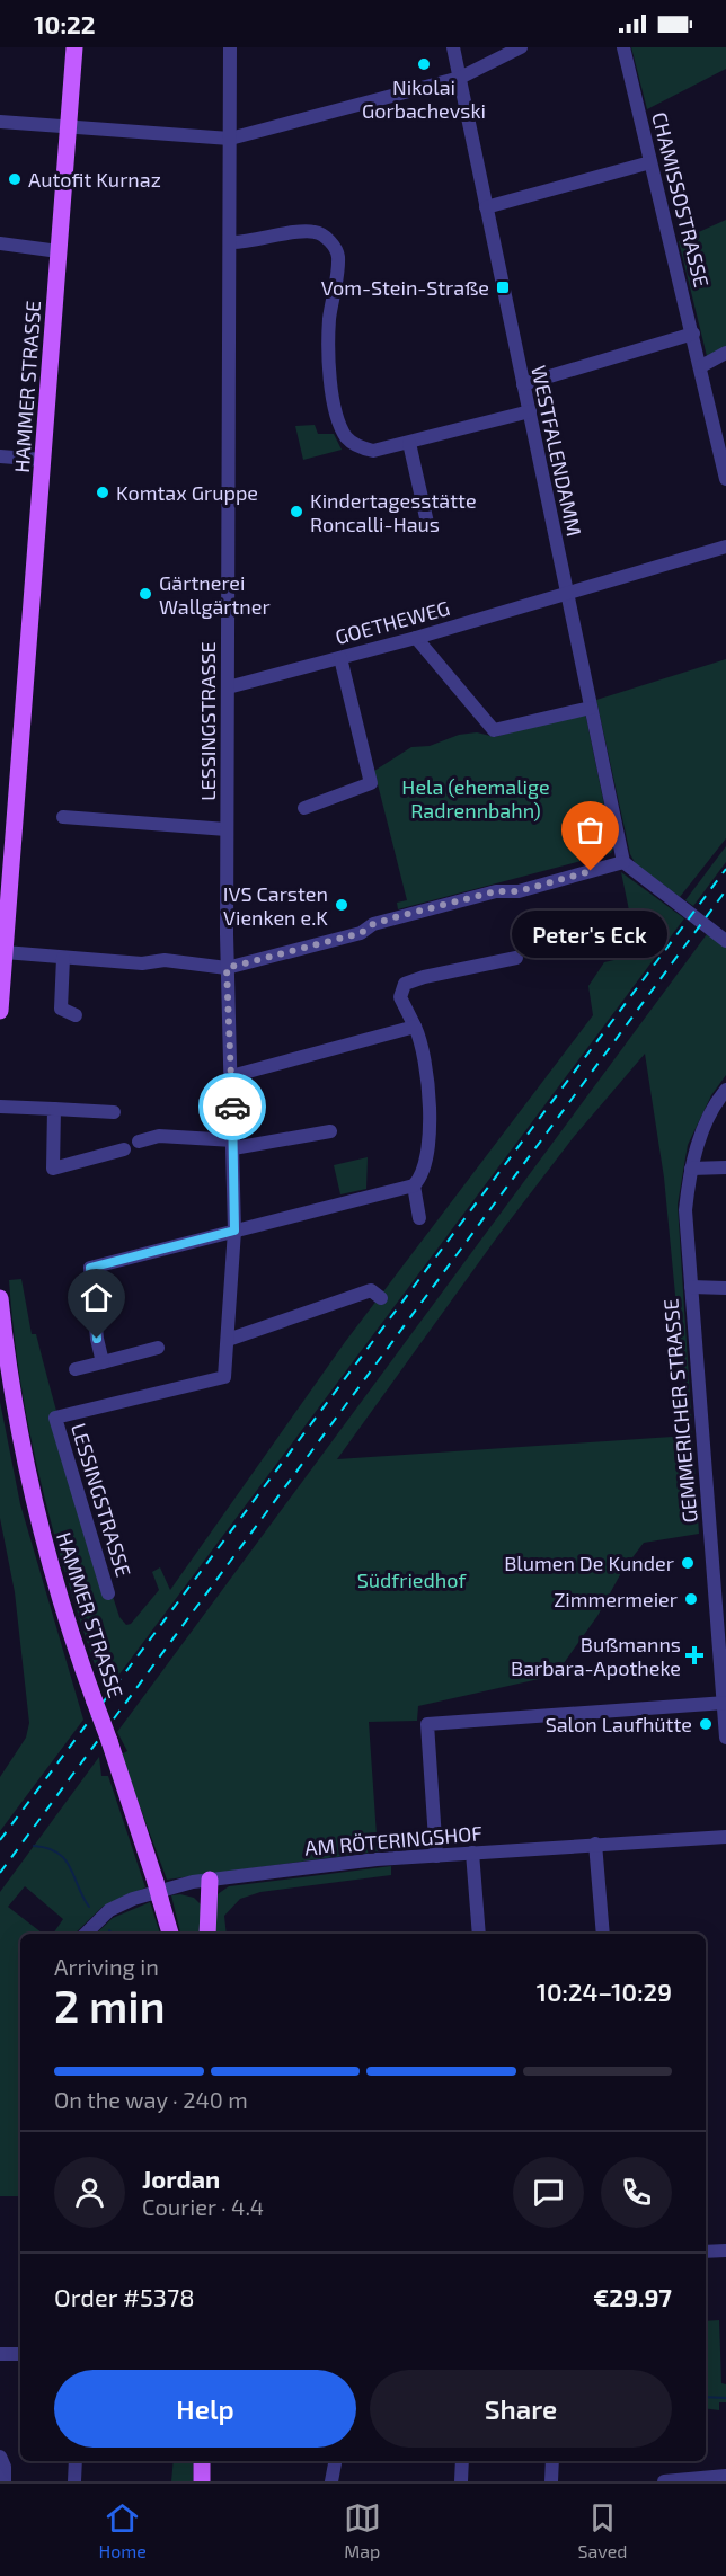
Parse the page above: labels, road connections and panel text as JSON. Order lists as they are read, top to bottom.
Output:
{
  "streets": {
    "main road": ["HAMMER STRASSE"],
    "street": [
      "CHAMISSOSTRASSE",
      "WESTFALENDAMM",
      "GOETHEWEG",
      "LESSINGSTRASSE",
      "GEMMERICHER STRASSE",
      "AM RÖTERINGSHOF"
    ]
  },
  "crossings": [
    ["WESTFALENDAMM", "GOETHEWEG"],
    ["GOETHEWEG", "LESSINGSTRASSE"]
  ],
  "parks": ["Hela (ehemalige Radrennbahn)", "Südfriedhof"],
  "places": {
    "other": [
      "Nikolai Gorbachevski",
      "Autofit Kurnaz",
      "Komtax Gruppe",
      "Kindertagesstätte Roncalli-Haus",
      "Gärtnerei Wallgärtner",
      "Peter's Eck",
      "IVS Carsten Vienken e.K",
      "Blumen De Kunder",
      "Zimmermeier",
      "Salon Laufhütte"
    ],
    "transit": ["Vom-Stein-Straße"],
    "health": ["Bußmanns Barbara-Apotheke"]
  },
  "page": {
    "status": "10:22",
    "bubble": "Peter's Eck",
    "heading": ["2 min", "Arriving in", "10:24–10:29"],
    "panel": [
      "Jordan",
      "Courier · 4.4",
      "Order #5378",
      "€29.97"
    ],
    "bar": "On the way · 240 m",
    "buttons": ["Help", "Share"],
    "tabs": ["Home", "Map", "Saved"]
  }
}
